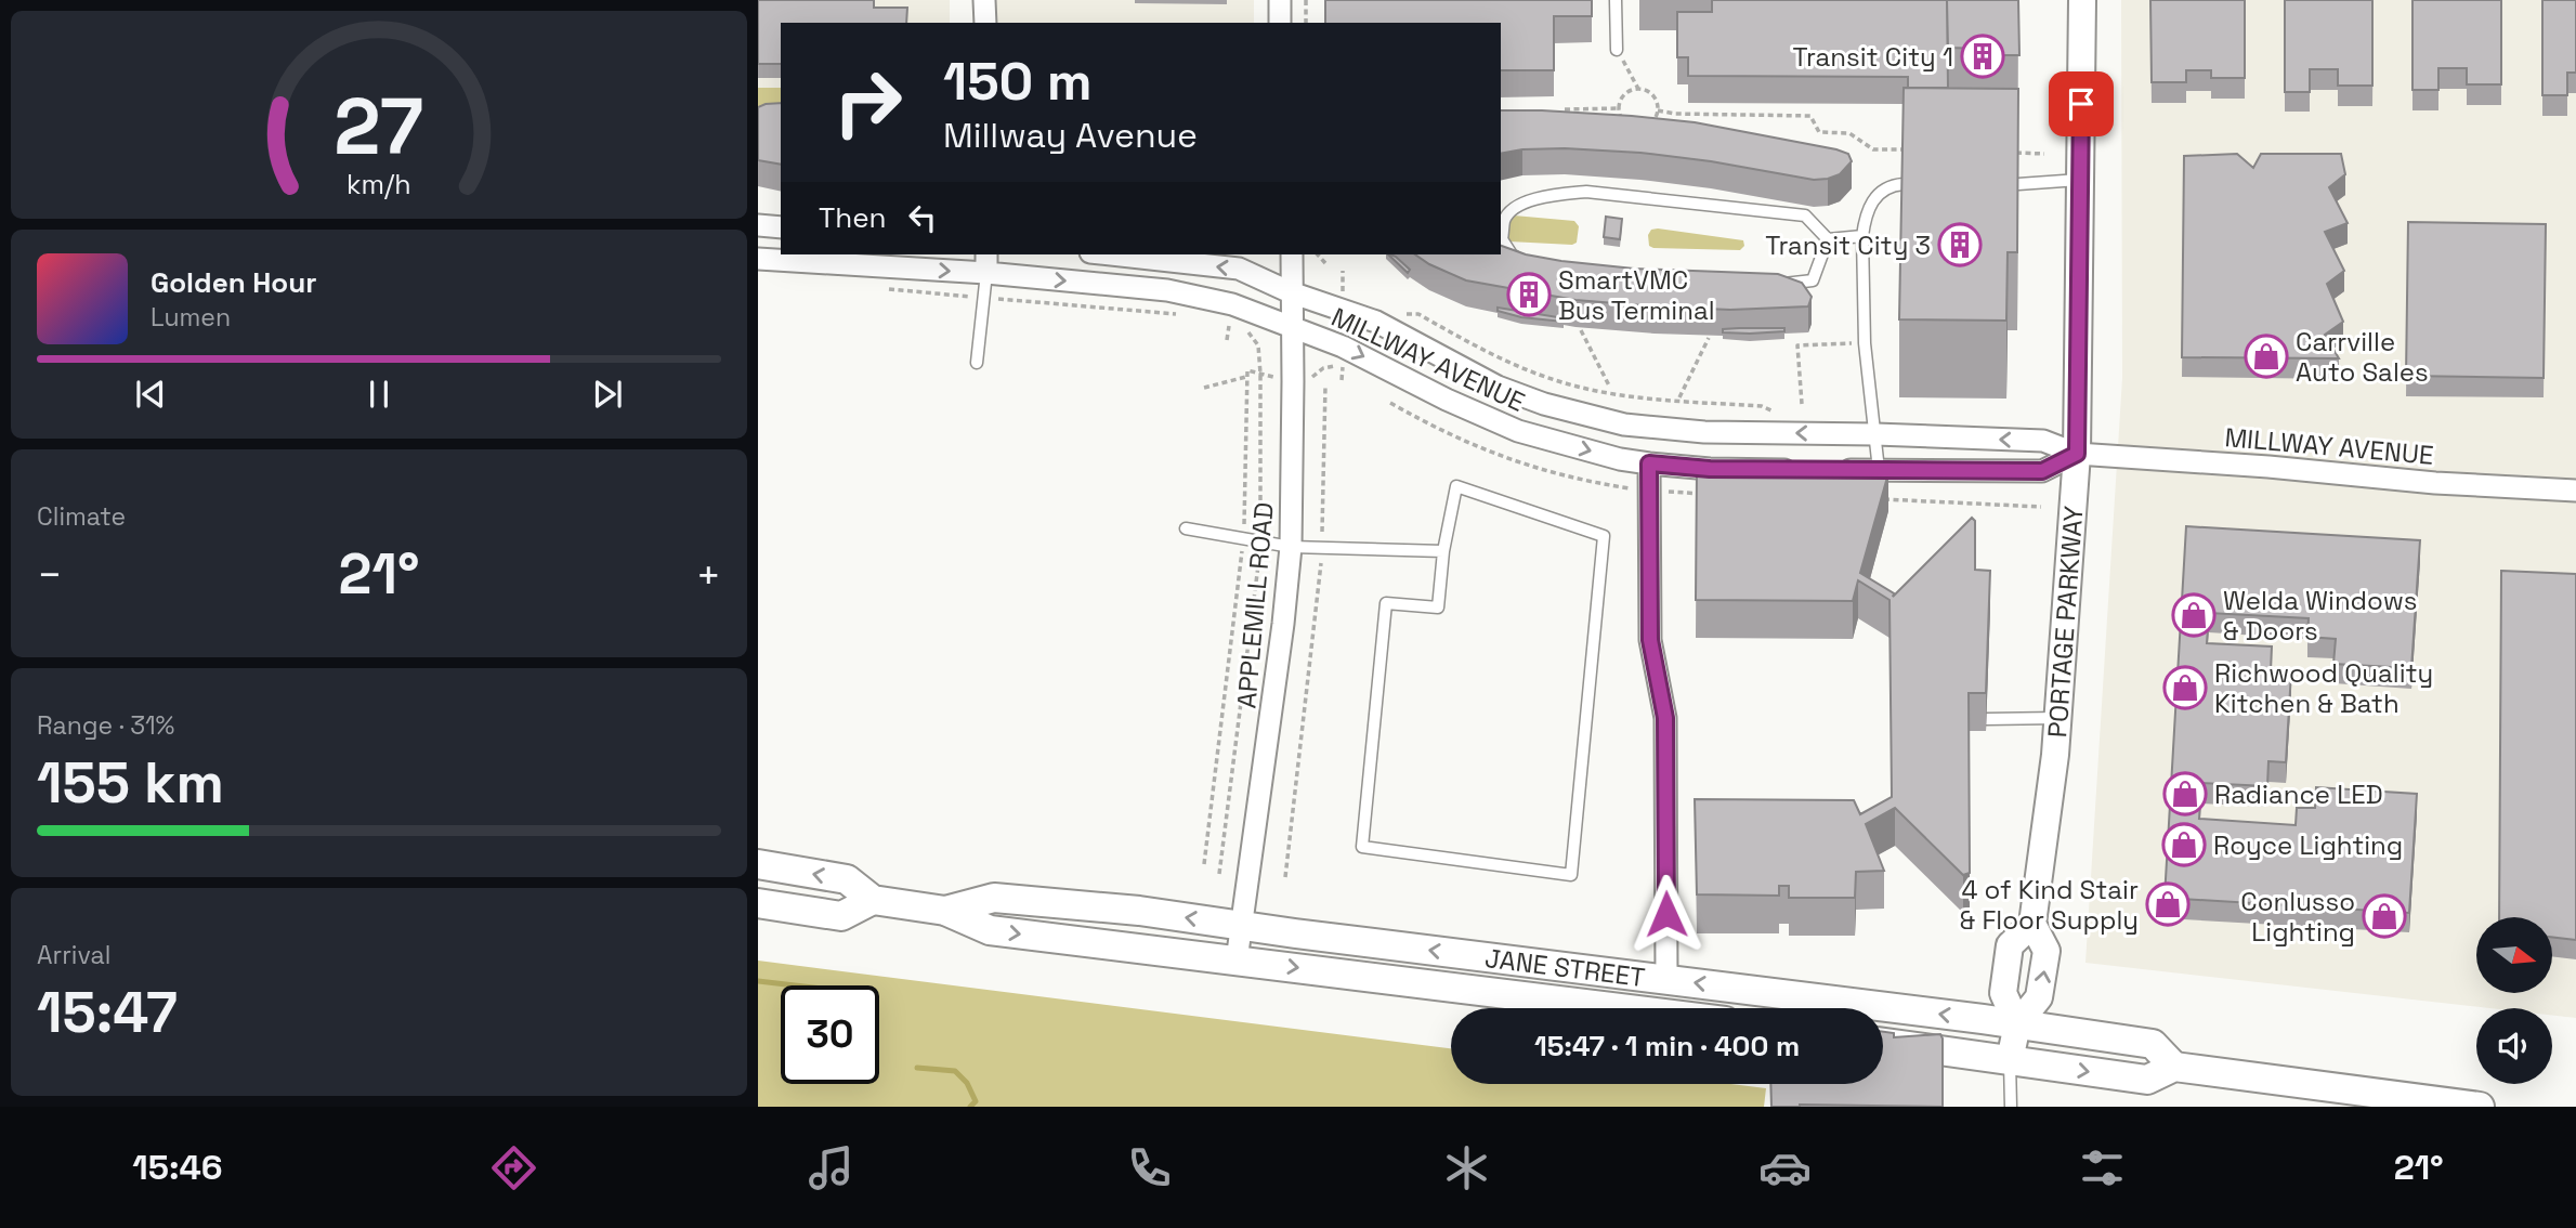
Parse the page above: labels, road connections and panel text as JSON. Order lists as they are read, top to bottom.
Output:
{
  "streets": {
    "main road": ["JANE STREET"],
    "street": ["MILLWAY AVENUE", "APPLEMILL ROAD", "PORTAGE PARKWAY"]
  },
  "crossings": [
    ["MILLWAY AVENUE", "APPLEMILL ROAD"],
    ["MILLWAY AVENUE", "PORTAGE PARKWAY"],
    ["APPLEMILL ROAD", "JANE STREET"],
    ["PORTAGE PARKWAY", "JANE STREET"]
  ],
  "places": {
    "building": ["Transit City 1", "Transit City 3", "SmartVMC Bus Terminal"],
    "shop": [
      "Carrville Auto Sales",
      "Welda Windows & Doors",
      "Richwood Quality Kitchen & Bath",
      "Radiance LED",
      "Royce Lighting",
      "4 of Kind Stair & Floor Supply",
      "Conlusso Lighting"
    ]
  },
  "north": "right",
  "page": {
    "turn": ["150 m", "Millway Avenue"],
    "then": "Then",
    "song": ["Golden Hour", "Lumen"],
    "tile": [
      "Climate",
      ["Range · 31%", "155 km"],
      ["Arrival", "15:47"]
    ],
    "heat": ["−", "21°", "+"],
    "limit": "30",
    "trip": "15:47 · 1 min · 400 m",
    "tabs": ["15:46", "21°"],
    "gauge": ["27", "km/h"]
  }
}
